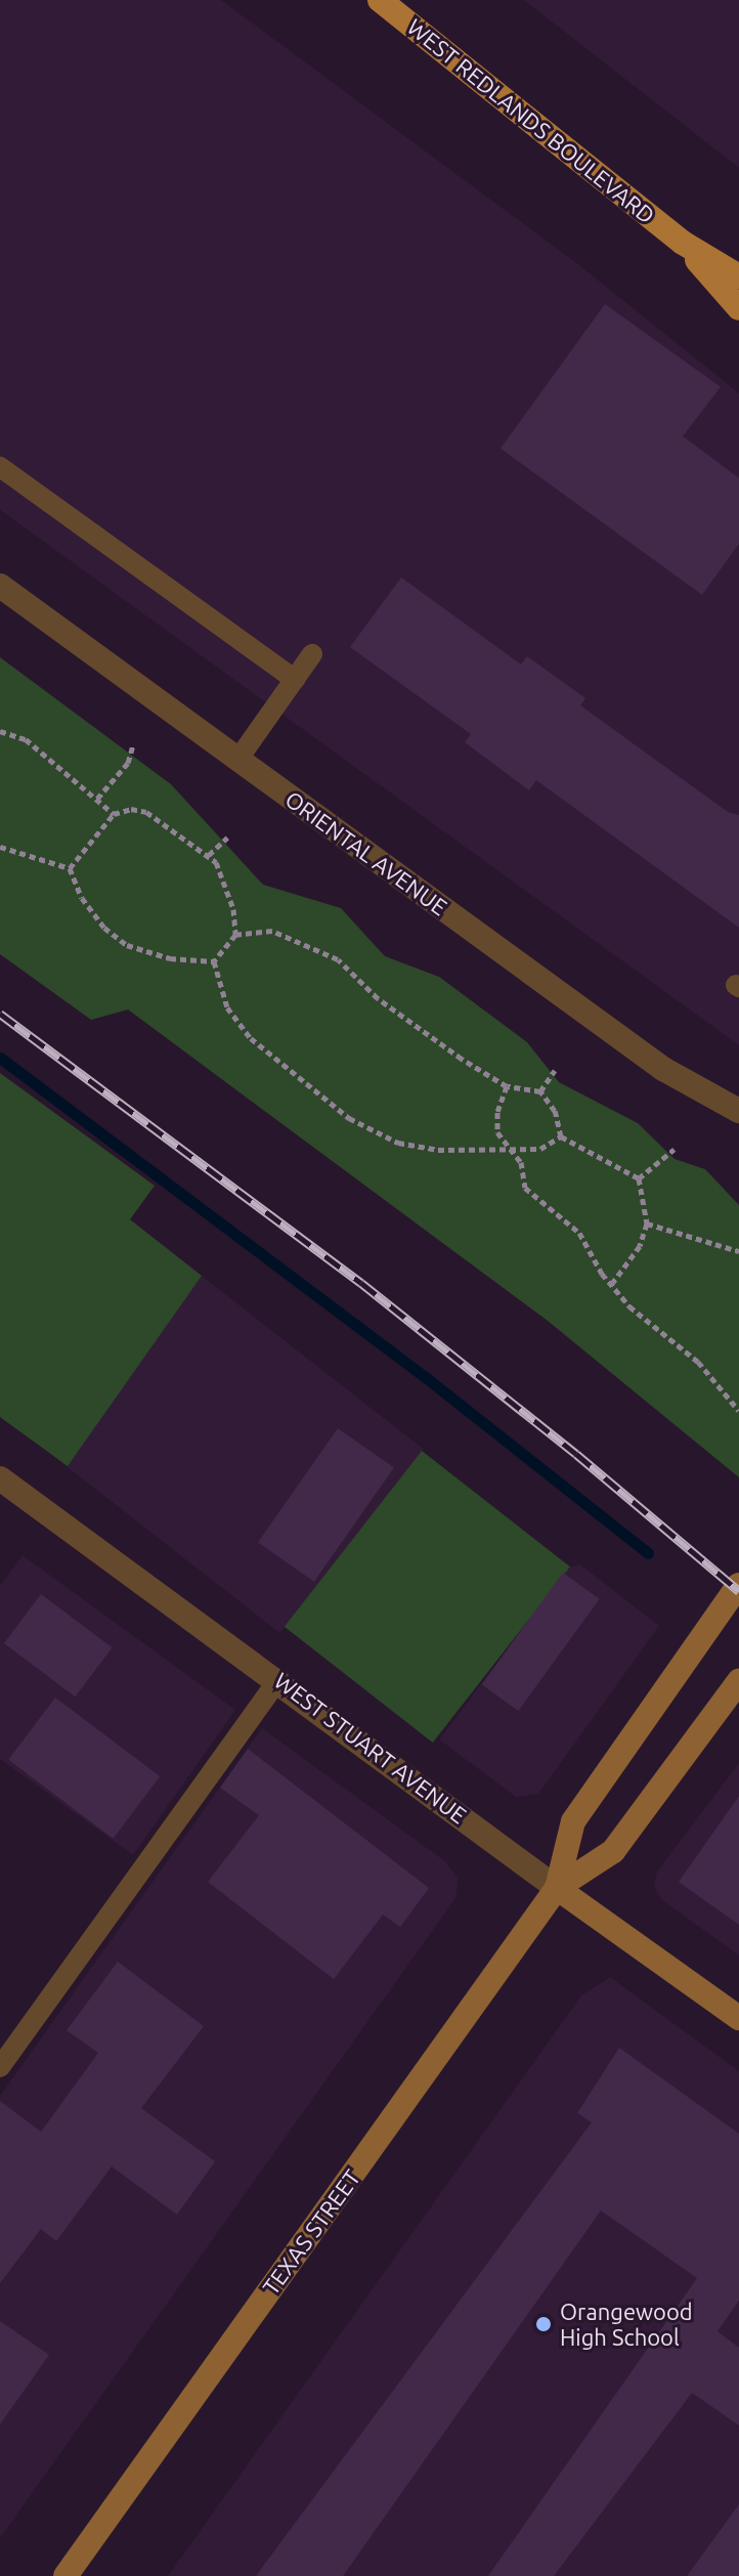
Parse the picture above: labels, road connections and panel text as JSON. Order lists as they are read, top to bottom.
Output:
{
  "streets": {
    "main road": ["WEST REDLANDS BOULEVARD", "WEST STUART AVENUE", "TEXAS STREET"],
    "street": ["ORIENTAL AVENUE"]
  },
  "crossings": [
    ["WEST STUART AVENUE", "TEXAS STREET"]
  ],
  "places": ["Orangewood High School"]
}
